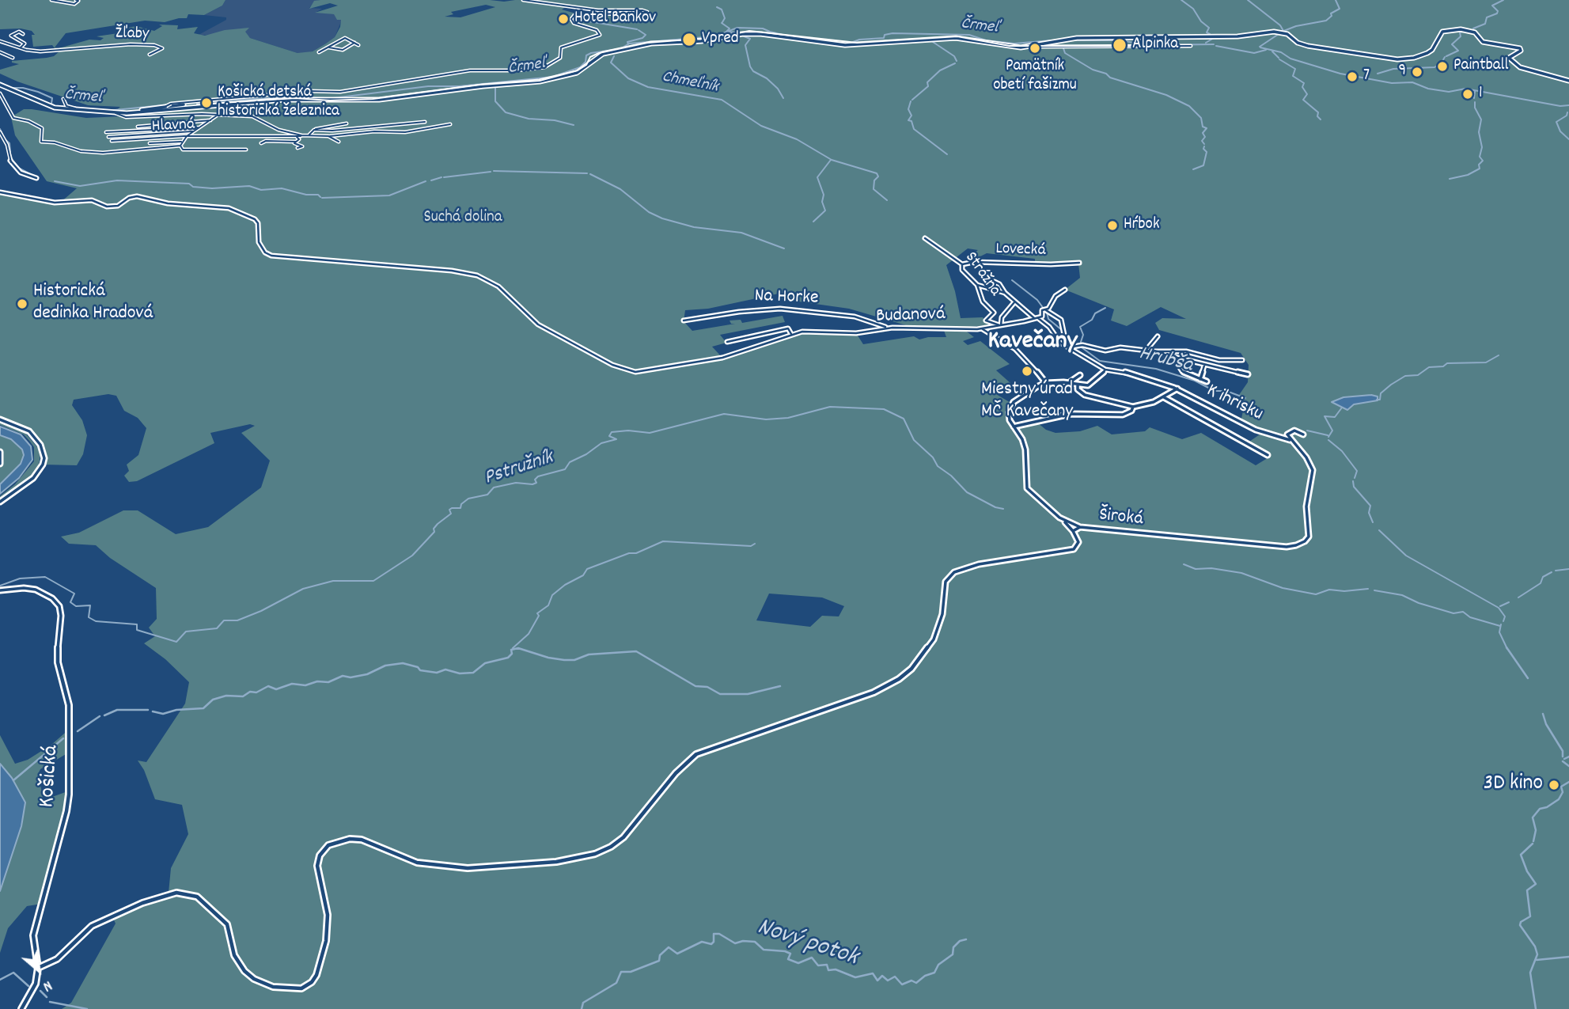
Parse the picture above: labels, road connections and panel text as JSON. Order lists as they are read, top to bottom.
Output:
{
  "streets": {
    "street": [
      "Žľaby",
      "Hlavná",
      "Lovecká",
      "Strážna",
      "Na Horke",
      "Budanová",
      "K ihrisku",
      "Široká",
      "Košická"
    ]
  },
  "crossings": [
    ["Lovecká", "Strážna"],
    ["Strážna", "Budanová"],
    ["Na Horke", "Budanová"],
    ["K ihrisku", "Široká"]
  ],
  "districts": ["Kavečany"],
  "water": [
    "Črmeľ",
    "Chmeľník",
    "Hrubša",
    "Pstružník",
    "Nový potok"
  ],
  "parks": ["Suchá dolina"],
  "places": [
    "Hotel Bankov",
    "Vpred",
    "Alpinka",
    "Pamätník obetí fašizmu",
    "Paintball",
    "9",
    "7",
    "1",
    "Košická detská historická železnica",
    "Hŕbok",
    "Historická dedinka Hradová",
    "Miestny úrad MČ Kavečany",
    "3D kino"
  ],
  "north": "bottom right"
}
